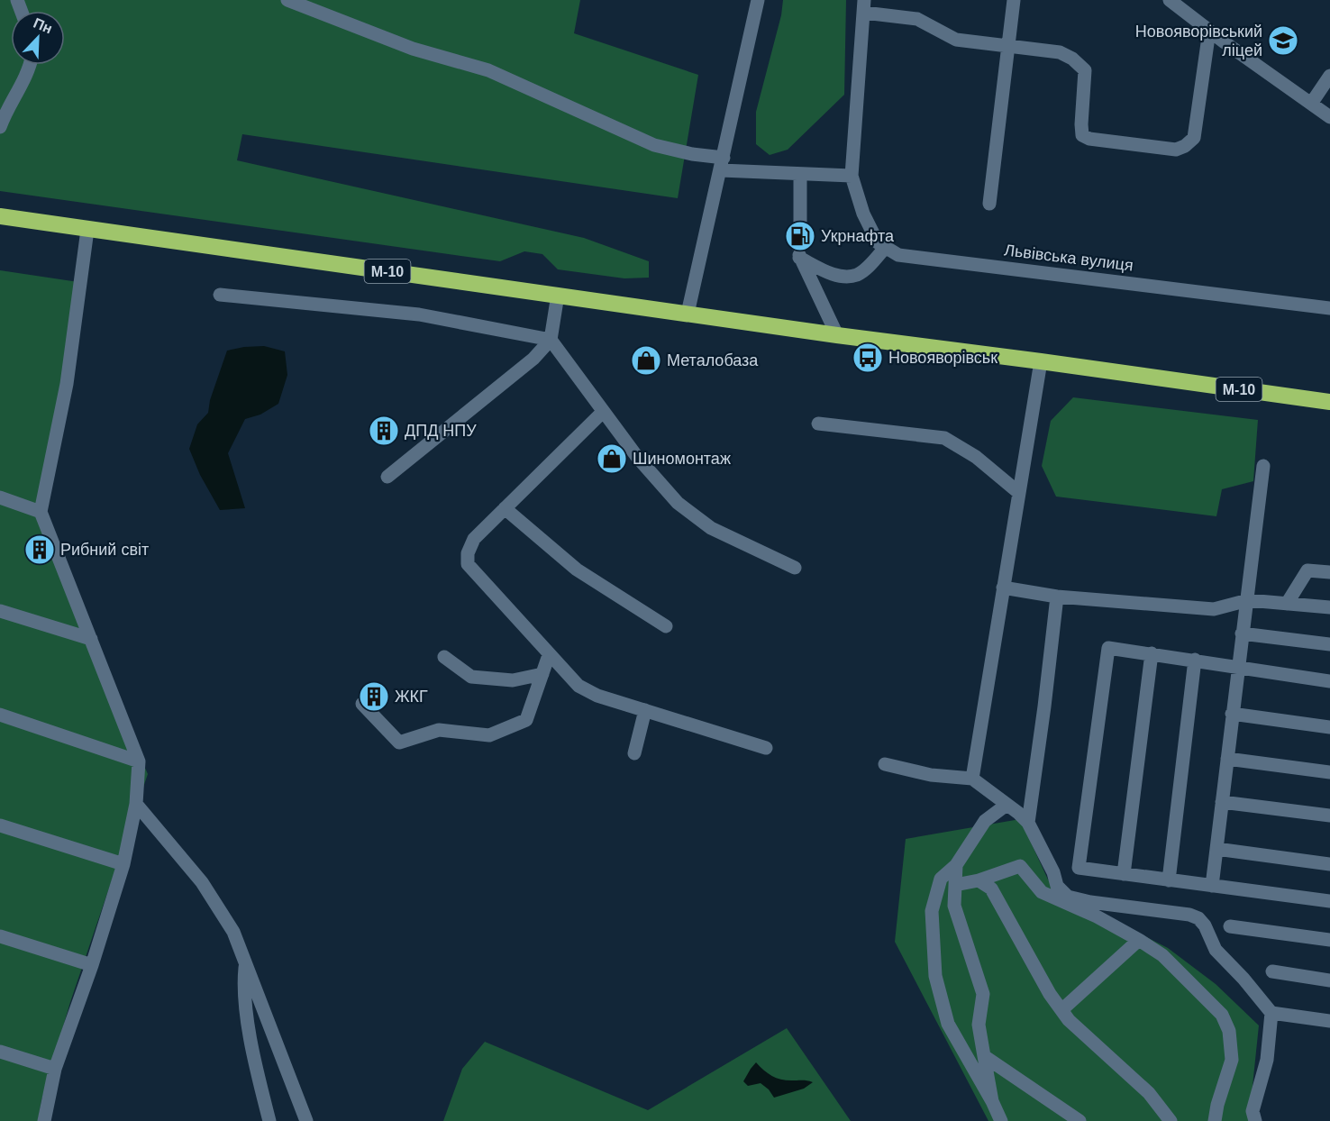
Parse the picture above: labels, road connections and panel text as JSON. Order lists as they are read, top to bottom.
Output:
{
  "streets": {
    "highway": ["М-10"],
    "street": ["Львівська вулиця"]
  },
  "places": {
    "school or university": ["Новояворівський ліцей"],
    "fuel station": ["Укрнафта"],
    "bus stop": ["Новояворівськ"],
    "shop": ["Металобаза", "Шиномонтаж"],
    "building": ["ДПД НПУ", "Рибний світ", "ЖКГ"]
  },
  "north": "top right"
}
